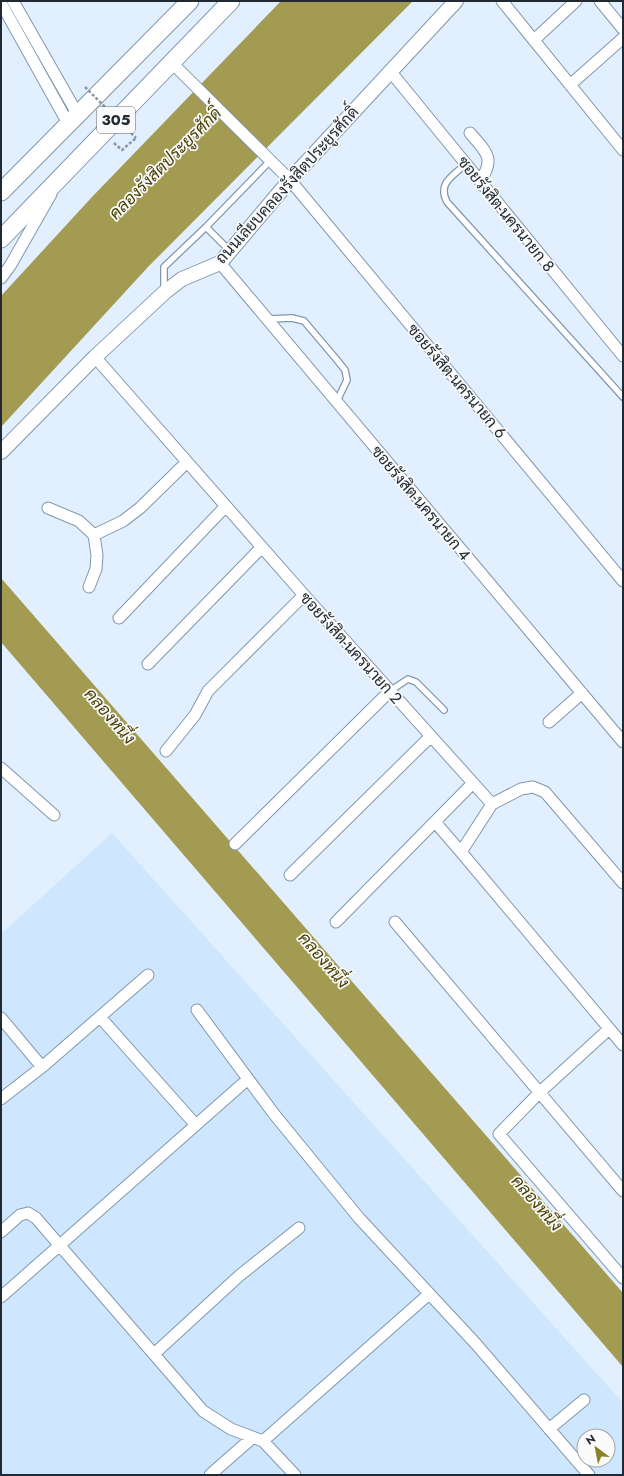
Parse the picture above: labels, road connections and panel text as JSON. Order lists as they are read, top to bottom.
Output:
{
  "streets": {
    "main road": ["305"],
    "street": [
      "ถนนเลียบคลองรังสิตประยูรศักดิ์",
      "ซอยรังสิต-นครนายก 8",
      "ซอยรังสิต-นครนายก 6",
      "ซอยรังสิต-นครนายก 4",
      "ซอยรังสิต-นครนายก 2"
    ]
  },
  "crossings": [
    ["305", "ซอยรังสิต-นครนายก 6"],
    ["ถนนเลียบคลองรังสิตประยูรศักดิ์", "ซอยรังสิต-นครนายก 8"],
    ["ถนนเลียบคลองรังสิตประยูรศักดิ์", "ซอยรังสิต-นครนายก 6"],
    ["ถนนเลียบคลองรังสิตประยูรศักดิ์", "ซอยรังสิต-นครนายก 4"],
    ["ถนนเลียบคลองรังสิตประยูรศักดิ์", "ซอยรังสิต-นครนายก 2"]
  ],
  "water": ["คลองรังสิตประยูรศักดิ์", "คลองหนึ่ง"],
  "north": "top left"
}
